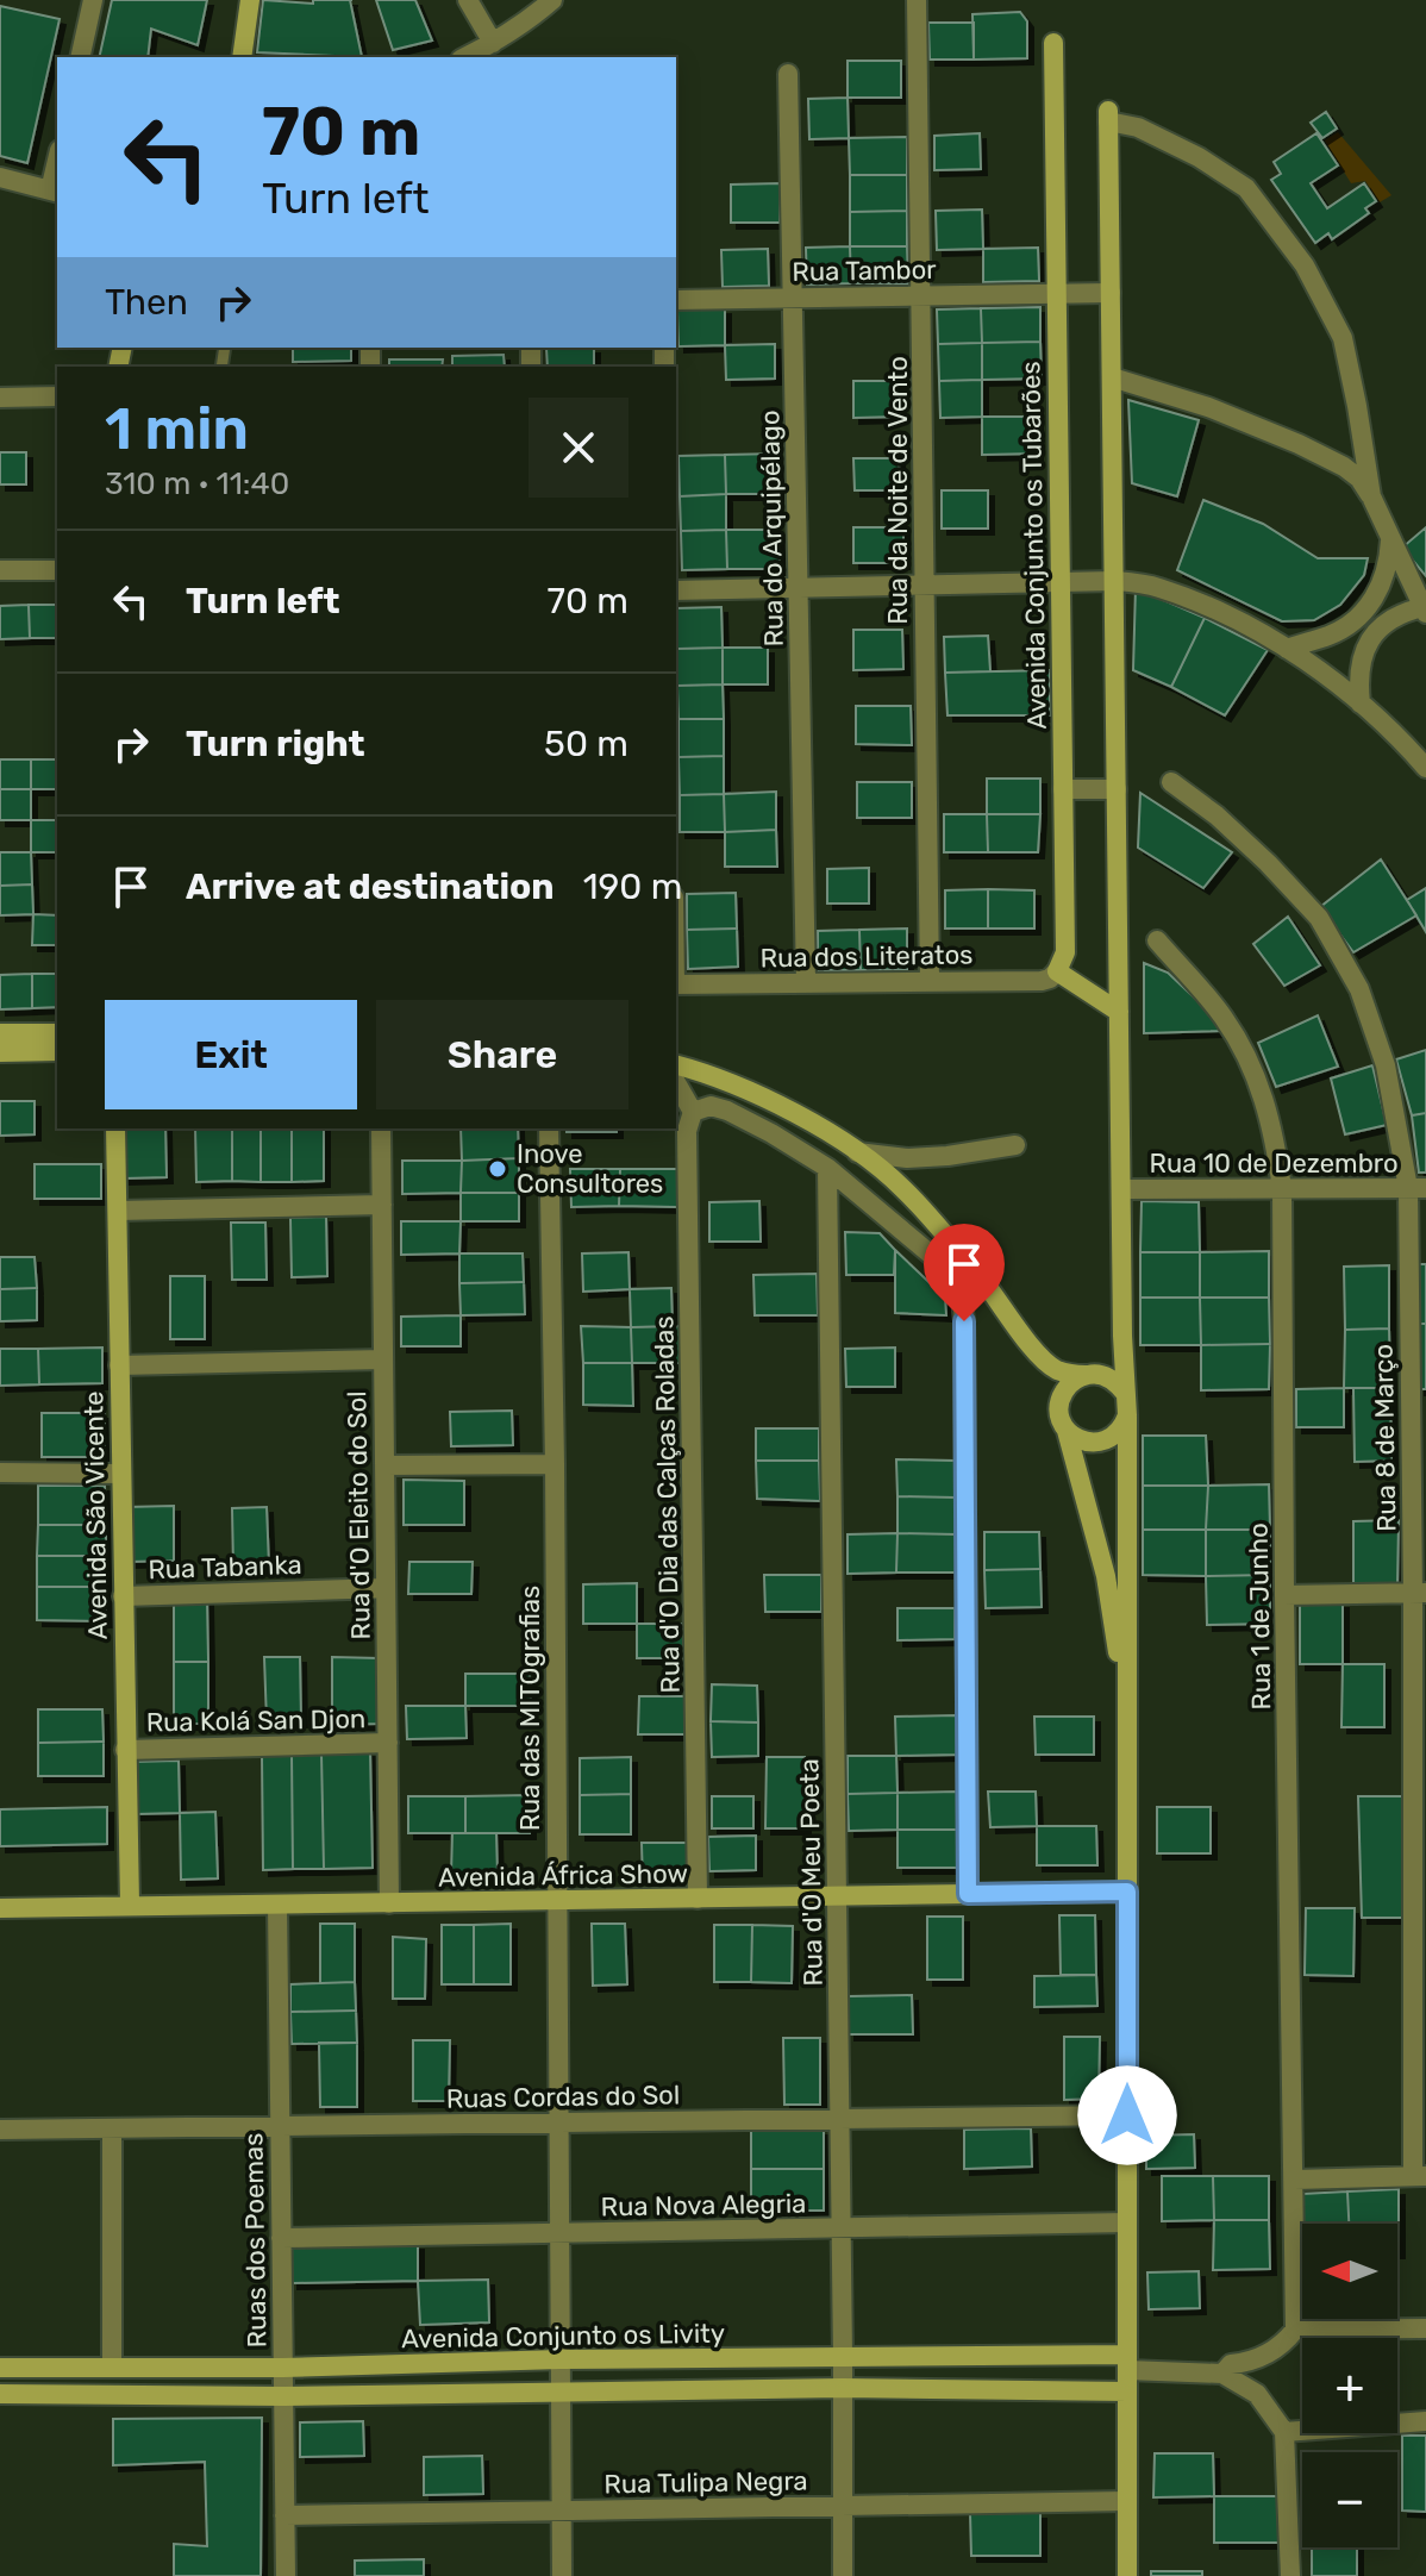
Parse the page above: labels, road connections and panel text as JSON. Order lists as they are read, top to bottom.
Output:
{
  "streets": {
    "street": [
      "Rua Tambor",
      "Rua da Noite de Vento",
      "Rua do Arquipélago",
      "Avenida Conjunto os Tubarões",
      "Rua dos Literatos",
      "Rua 10 de Dezembro",
      "Rua 8 de Março",
      "Rua d'O Dia das Calças Roladas",
      "Avenida São Vicente",
      "Rua d'O Eleito do Sol",
      "Rua Tabanka",
      "Rua 1 de Junho",
      "Rua das MITOgrafias",
      "Rua Kolá San Djon",
      "Rua d'O Meu Poeta",
      "Avenida África Show",
      "Ruas Cordas do Sol",
      "Rua Nova Alegria",
      "Ruas dos Poemas",
      "Avenida Conjunto os Livity",
      "Rua Tulipa Negra"
    ]
  },
  "crossings": [
    ["Rua Tambor", "Rua da Noite de Vento"],
    ["Rua Tambor", "Rua do Arquipélago"],
    ["Rua Tambor", "Avenida Conjunto os Tubarões"],
    ["Rua da Noite de Vento", "Rua dos Literatos"],
    ["Rua do Arquipélago", "Rua dos Literatos"],
    ["Avenida Conjunto os Tubarões", "Rua dos Literatos"],
    ["Rua 10 de Dezembro", "Rua 8 de Março"],
    ["Rua 10 de Dezembro", "Rua 1 de Junho"],
    ["Rua d'O Dia das Calças Roladas", "Avenida África Show"],
    ["Avenida São Vicente", "Rua Tabanka"],
    ["Avenida São Vicente", "Rua Kolá San Djon"],
    ["Avenida São Vicente", "Avenida África Show"],
    ["Rua d'O Eleito do Sol", "Rua Tabanka"],
    ["Rua d'O Eleito do Sol", "Rua Kolá San Djon"],
    ["Rua d'O Eleito do Sol", "Avenida África Show"],
    ["Rua das MITOgrafias", "Avenida África Show"],
    ["Rua das MITOgrafias", "Ruas Cordas do Sol"],
    ["Rua das MITOgrafias", "Rua Nova Alegria"],
    ["Rua das MITOgrafias", "Avenida Conjunto os Livity"],
    ["Rua das MITOgrafias", "Rua Tulipa Negra"],
    ["Rua d'O Meu Poeta", "Avenida África Show"],
    ["Rua d'O Meu Poeta", "Ruas Cordas do Sol"],
    ["Rua d'O Meu Poeta", "Rua Nova Alegria"],
    ["Rua d'O Meu Poeta", "Avenida Conjunto os Livity"],
    ["Rua d'O Meu Poeta", "Rua Tulipa Negra"],
    ["Avenida África Show", "Ruas dos Poemas"],
    ["Ruas Cordas do Sol", "Ruas dos Poemas"],
    ["Rua Nova Alegria", "Ruas dos Poemas"],
    ["Ruas dos Poemas", "Avenida Conjunto os Livity"],
    ["Ruas dos Poemas", "Rua Tulipa Negra"]
  ],
  "places": ["Inove Consultores"],
  "north": "left",
  "page": {
    "turn": ["70 m", "Turn left"],
    "then": "Then",
    "heading": ["1 min", "310 m · 11:40"],
    "list": [
      {
        "name": "Turn left",
        "value": "70 m"
      },
      {
        "name": "Turn right",
        "value": "50 m"
      },
      {
        "name": "Arrive at destination",
        "value": "190 m"
      }
    ],
    "buttons": ["Exit", "Share"],
    "map_buttons": ["+", "−"]
  }
}
